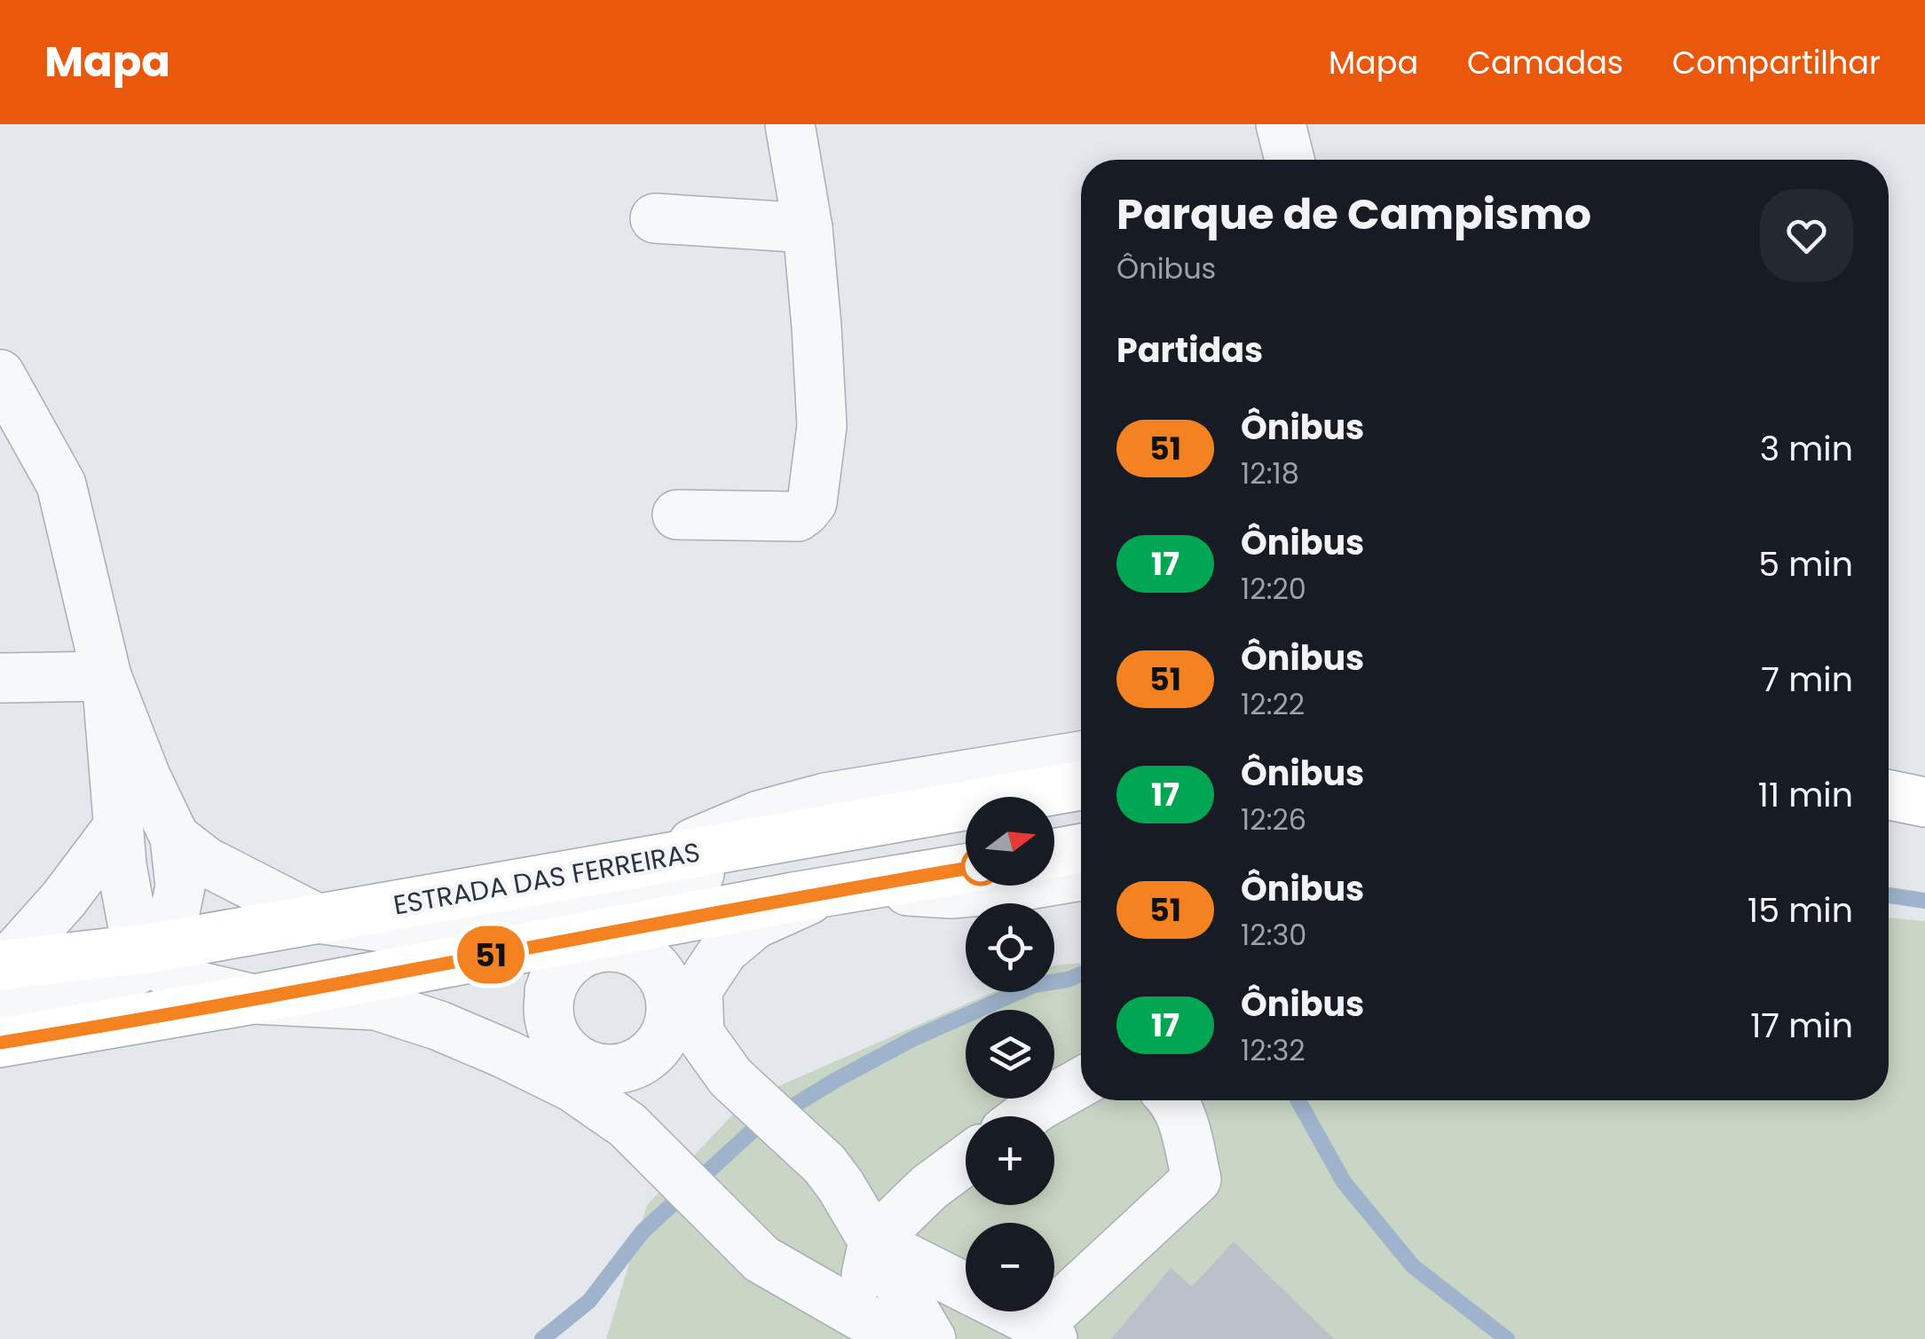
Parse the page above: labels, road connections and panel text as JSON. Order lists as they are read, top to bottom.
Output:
{
  "streets": {
    "main road": ["ESTRADA DAS FERREIRAS"]
  },
  "lines": ["bus line 51"],
  "north": "right",
  "page": {
    "header": "Mapa",
    "nav": ["Mapa", "Camadas", "Compartilhar"],
    "on_map": "51",
    "heading": [
      ["Parque de Campismo", "Ônibus"],
      "Partidas"
    ],
    "list": [
      {
        "mark": "51",
        "name": "Ônibus",
        "note": "12:18",
        "value": "3 min"
      },
      {
        "mark": "17",
        "name": "Ônibus",
        "note": "12:20",
        "value": "5 min"
      },
      {
        "mark": "51",
        "name": "Ônibus",
        "note": "12:22",
        "value": "7 min"
      },
      {
        "mark": "17",
        "name": "Ônibus",
        "note": "12:26",
        "value": "11 min"
      },
      {
        "mark": "51",
        "name": "Ônibus",
        "note": "12:30",
        "value": "15 min"
      },
      {
        "mark": "17",
        "name": "Ônibus",
        "note": "12:32",
        "value": "17 min"
      }
    ],
    "map_buttons": ["+", "−"]
  }
}
